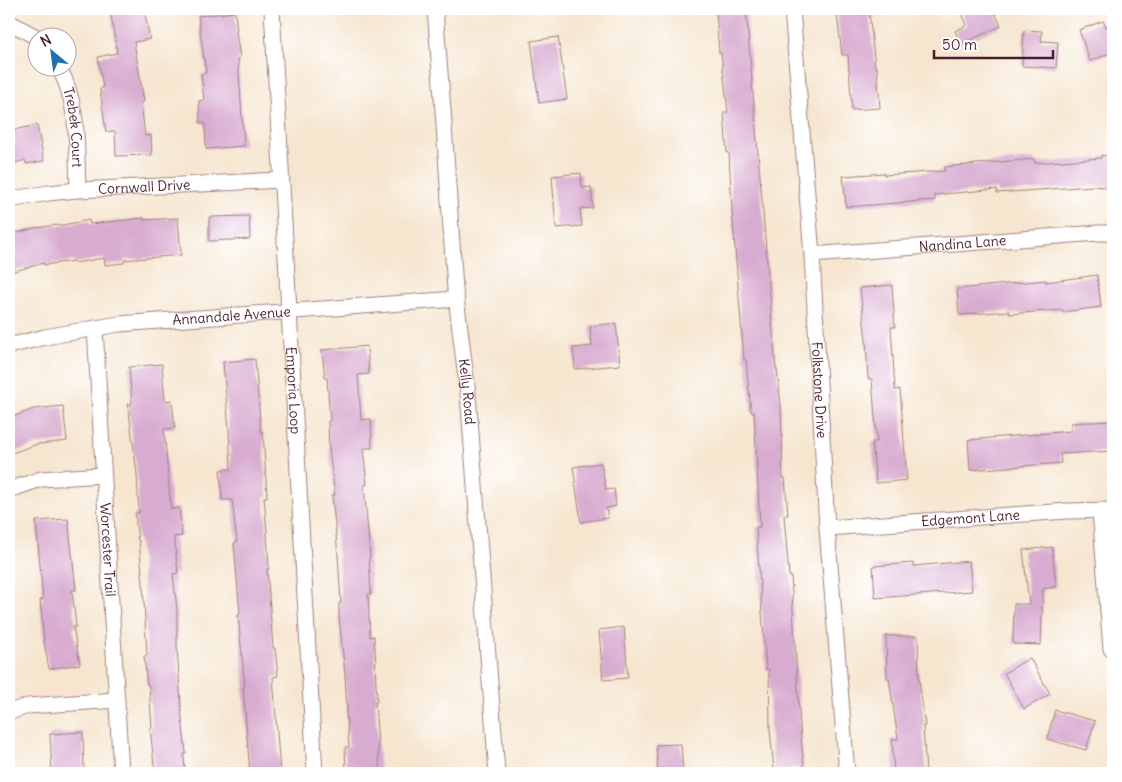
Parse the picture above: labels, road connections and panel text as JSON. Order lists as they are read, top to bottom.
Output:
{
  "streets": {
    "street": [
      "Trebek Court",
      "Cornwall Drive",
      "Nandina Lane",
      "Annandale Avenue",
      "Emporia Loop",
      "Kelly Road",
      "Folkstone Drive",
      "Edgemont Lane",
      "Worcester Trail"
    ]
  },
  "crossings": [
    ["Trebek Court", "Cornwall Drive"],
    ["Cornwall Drive", "Emporia Loop"],
    ["Nandina Lane", "Folkstone Drive"],
    ["Annandale Avenue", "Emporia Loop"],
    ["Annandale Avenue", "Kelly Road"],
    ["Annandale Avenue", "Worcester Trail"],
    ["Folkstone Drive", "Edgemont Lane"]
  ],
  "scale_bar": "50 m",
  "north": "top left"
}
